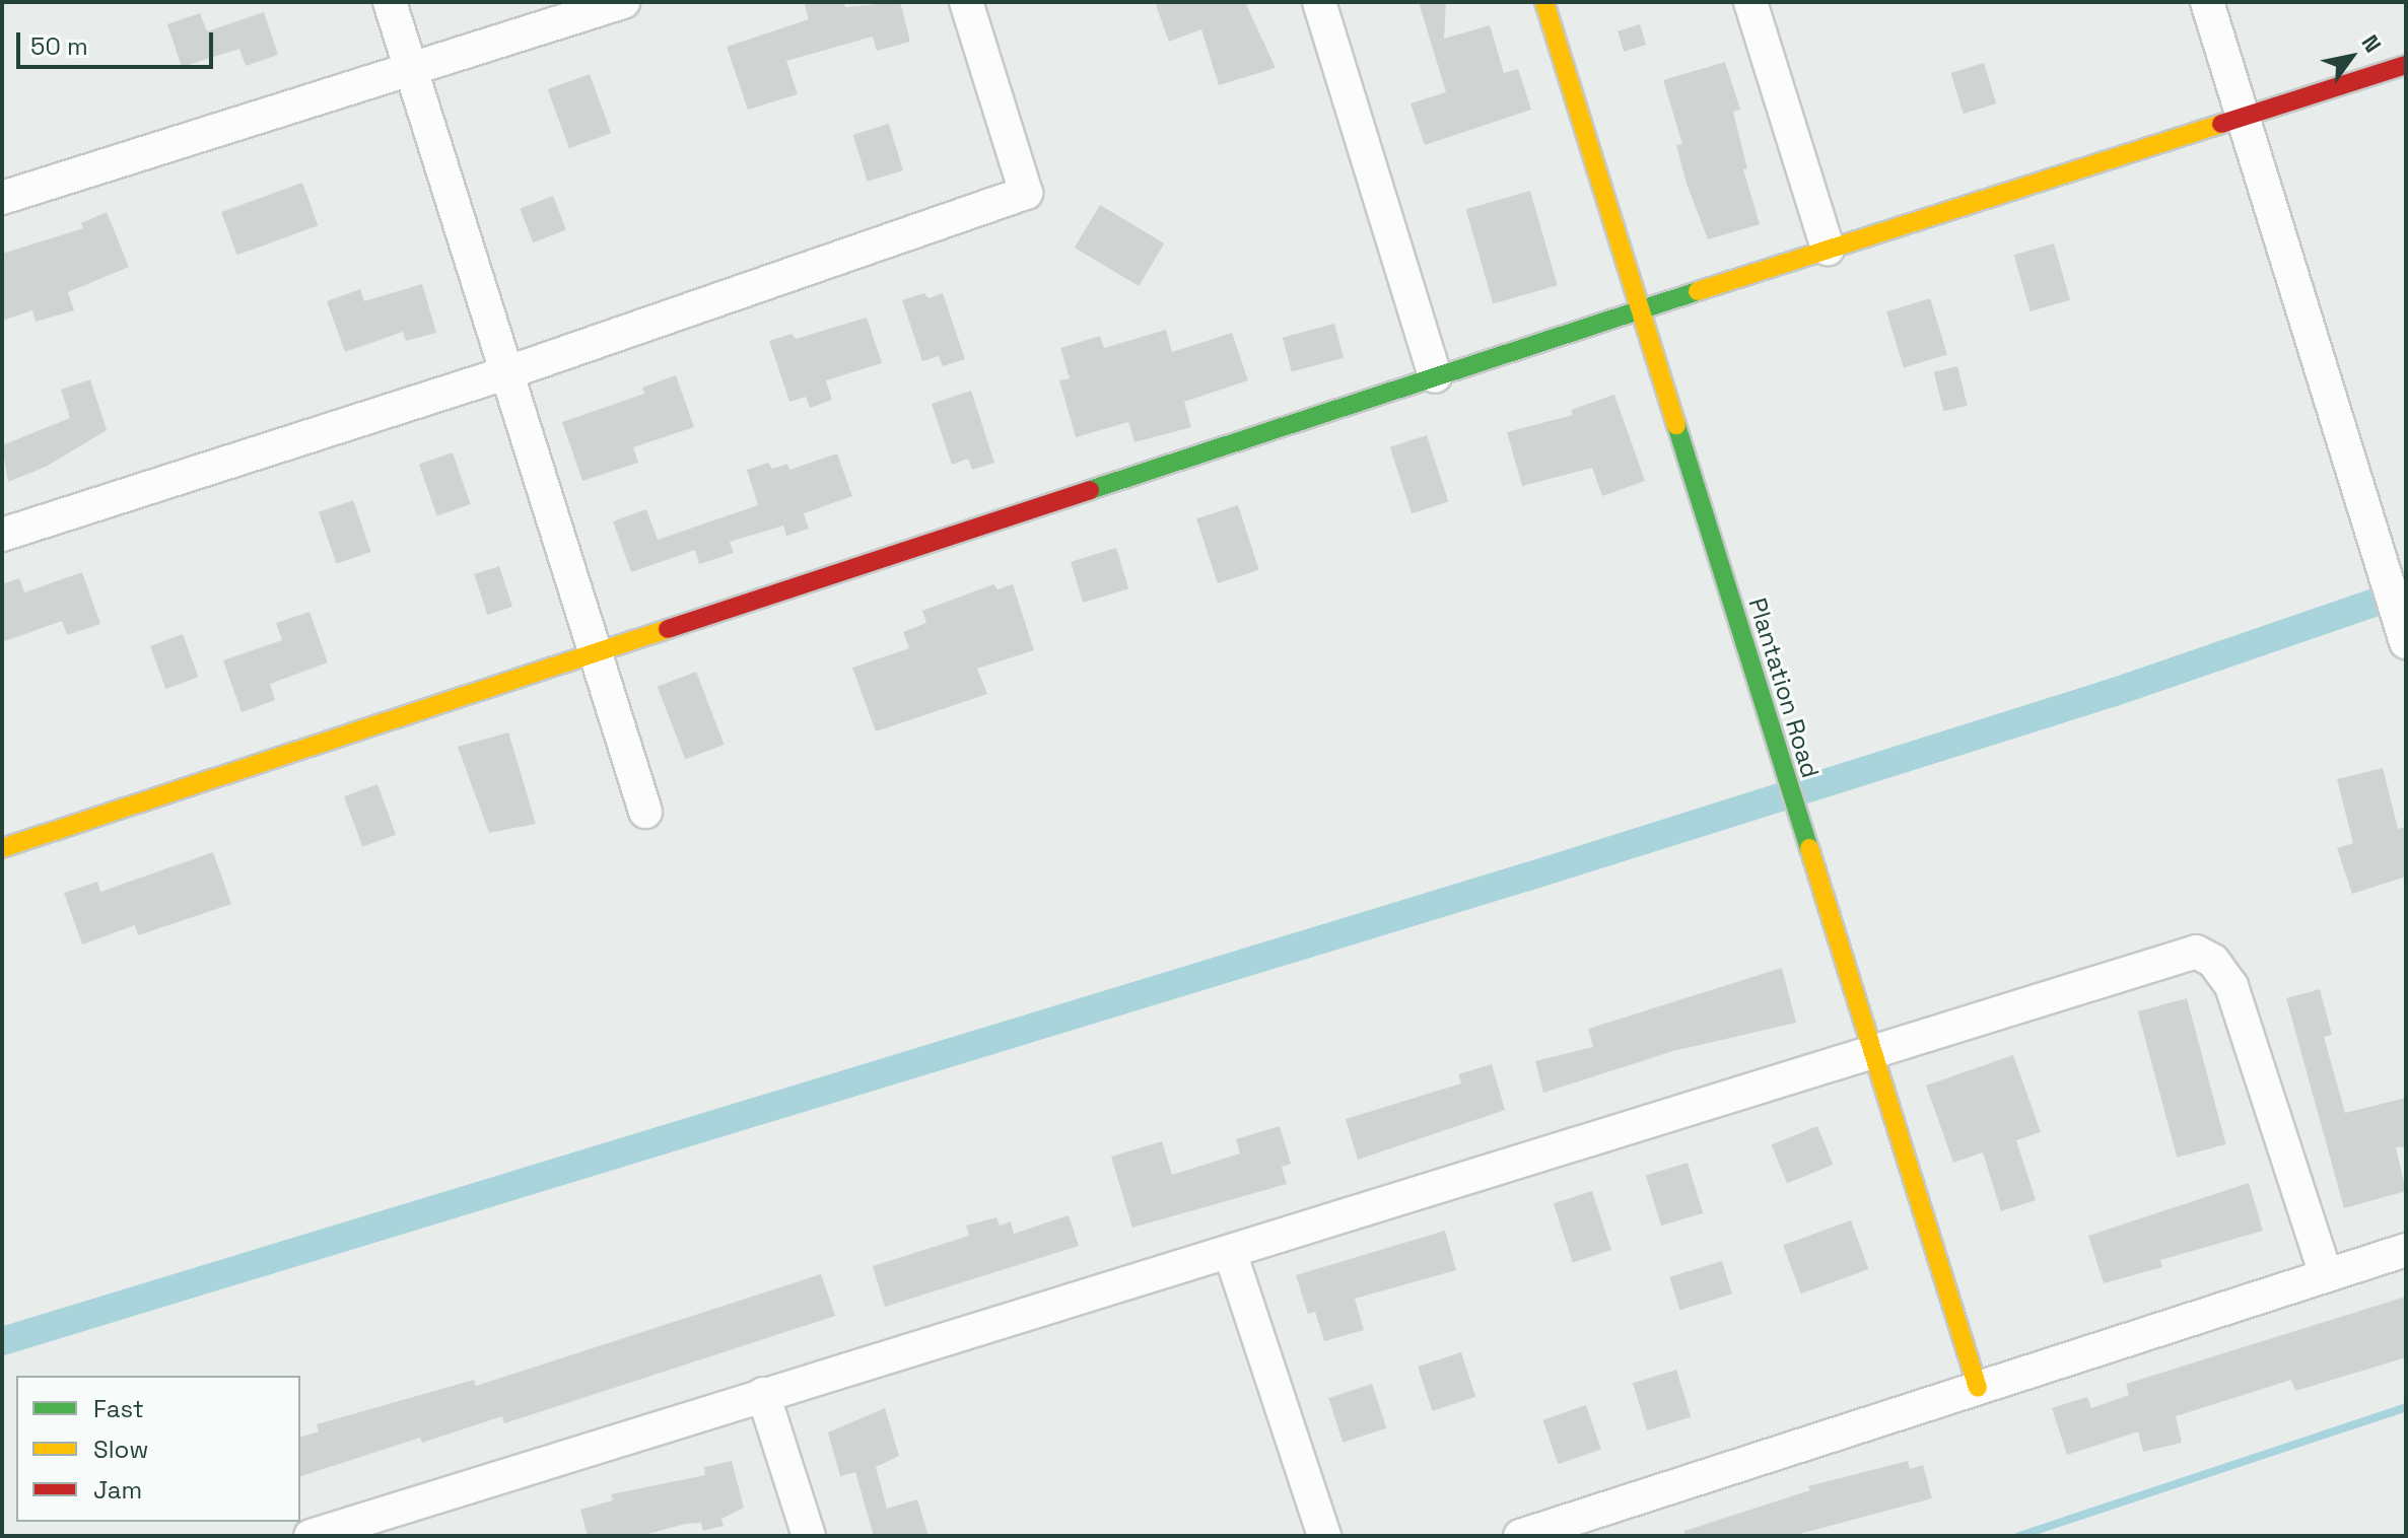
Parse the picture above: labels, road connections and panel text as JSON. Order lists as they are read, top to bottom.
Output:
{
  "streets": {
    "street": ["Plantation Road"]
  },
  "legend": ["Fast", "Slow", "Jam"],
  "scale_bar": "50 m",
  "north": "top right"
}
